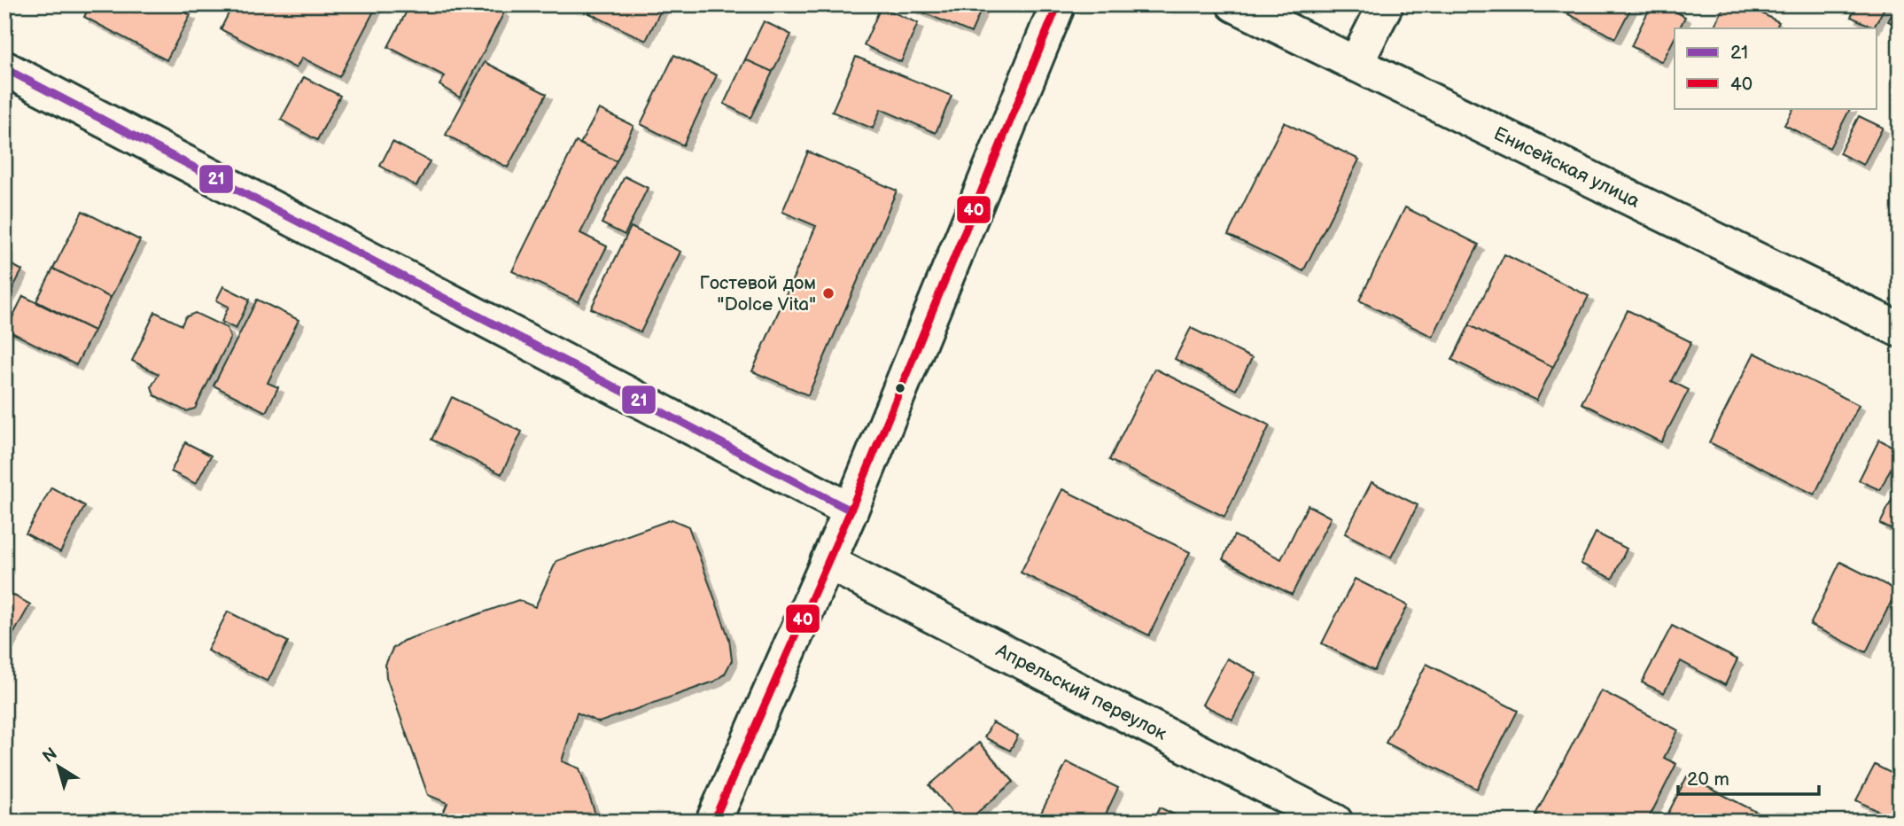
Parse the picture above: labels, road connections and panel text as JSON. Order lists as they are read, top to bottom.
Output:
{
  "streets": {
    "street": ["Енисейская улица", "Апрельский переулок"]
  },
  "places": ["Гостевой дом \"Dolce Vita\""],
  "lines": ["transit line 40", "transit line 21"],
  "legend": ["21", "40"],
  "scale_bar": "20 m",
  "north": "top left"
}
